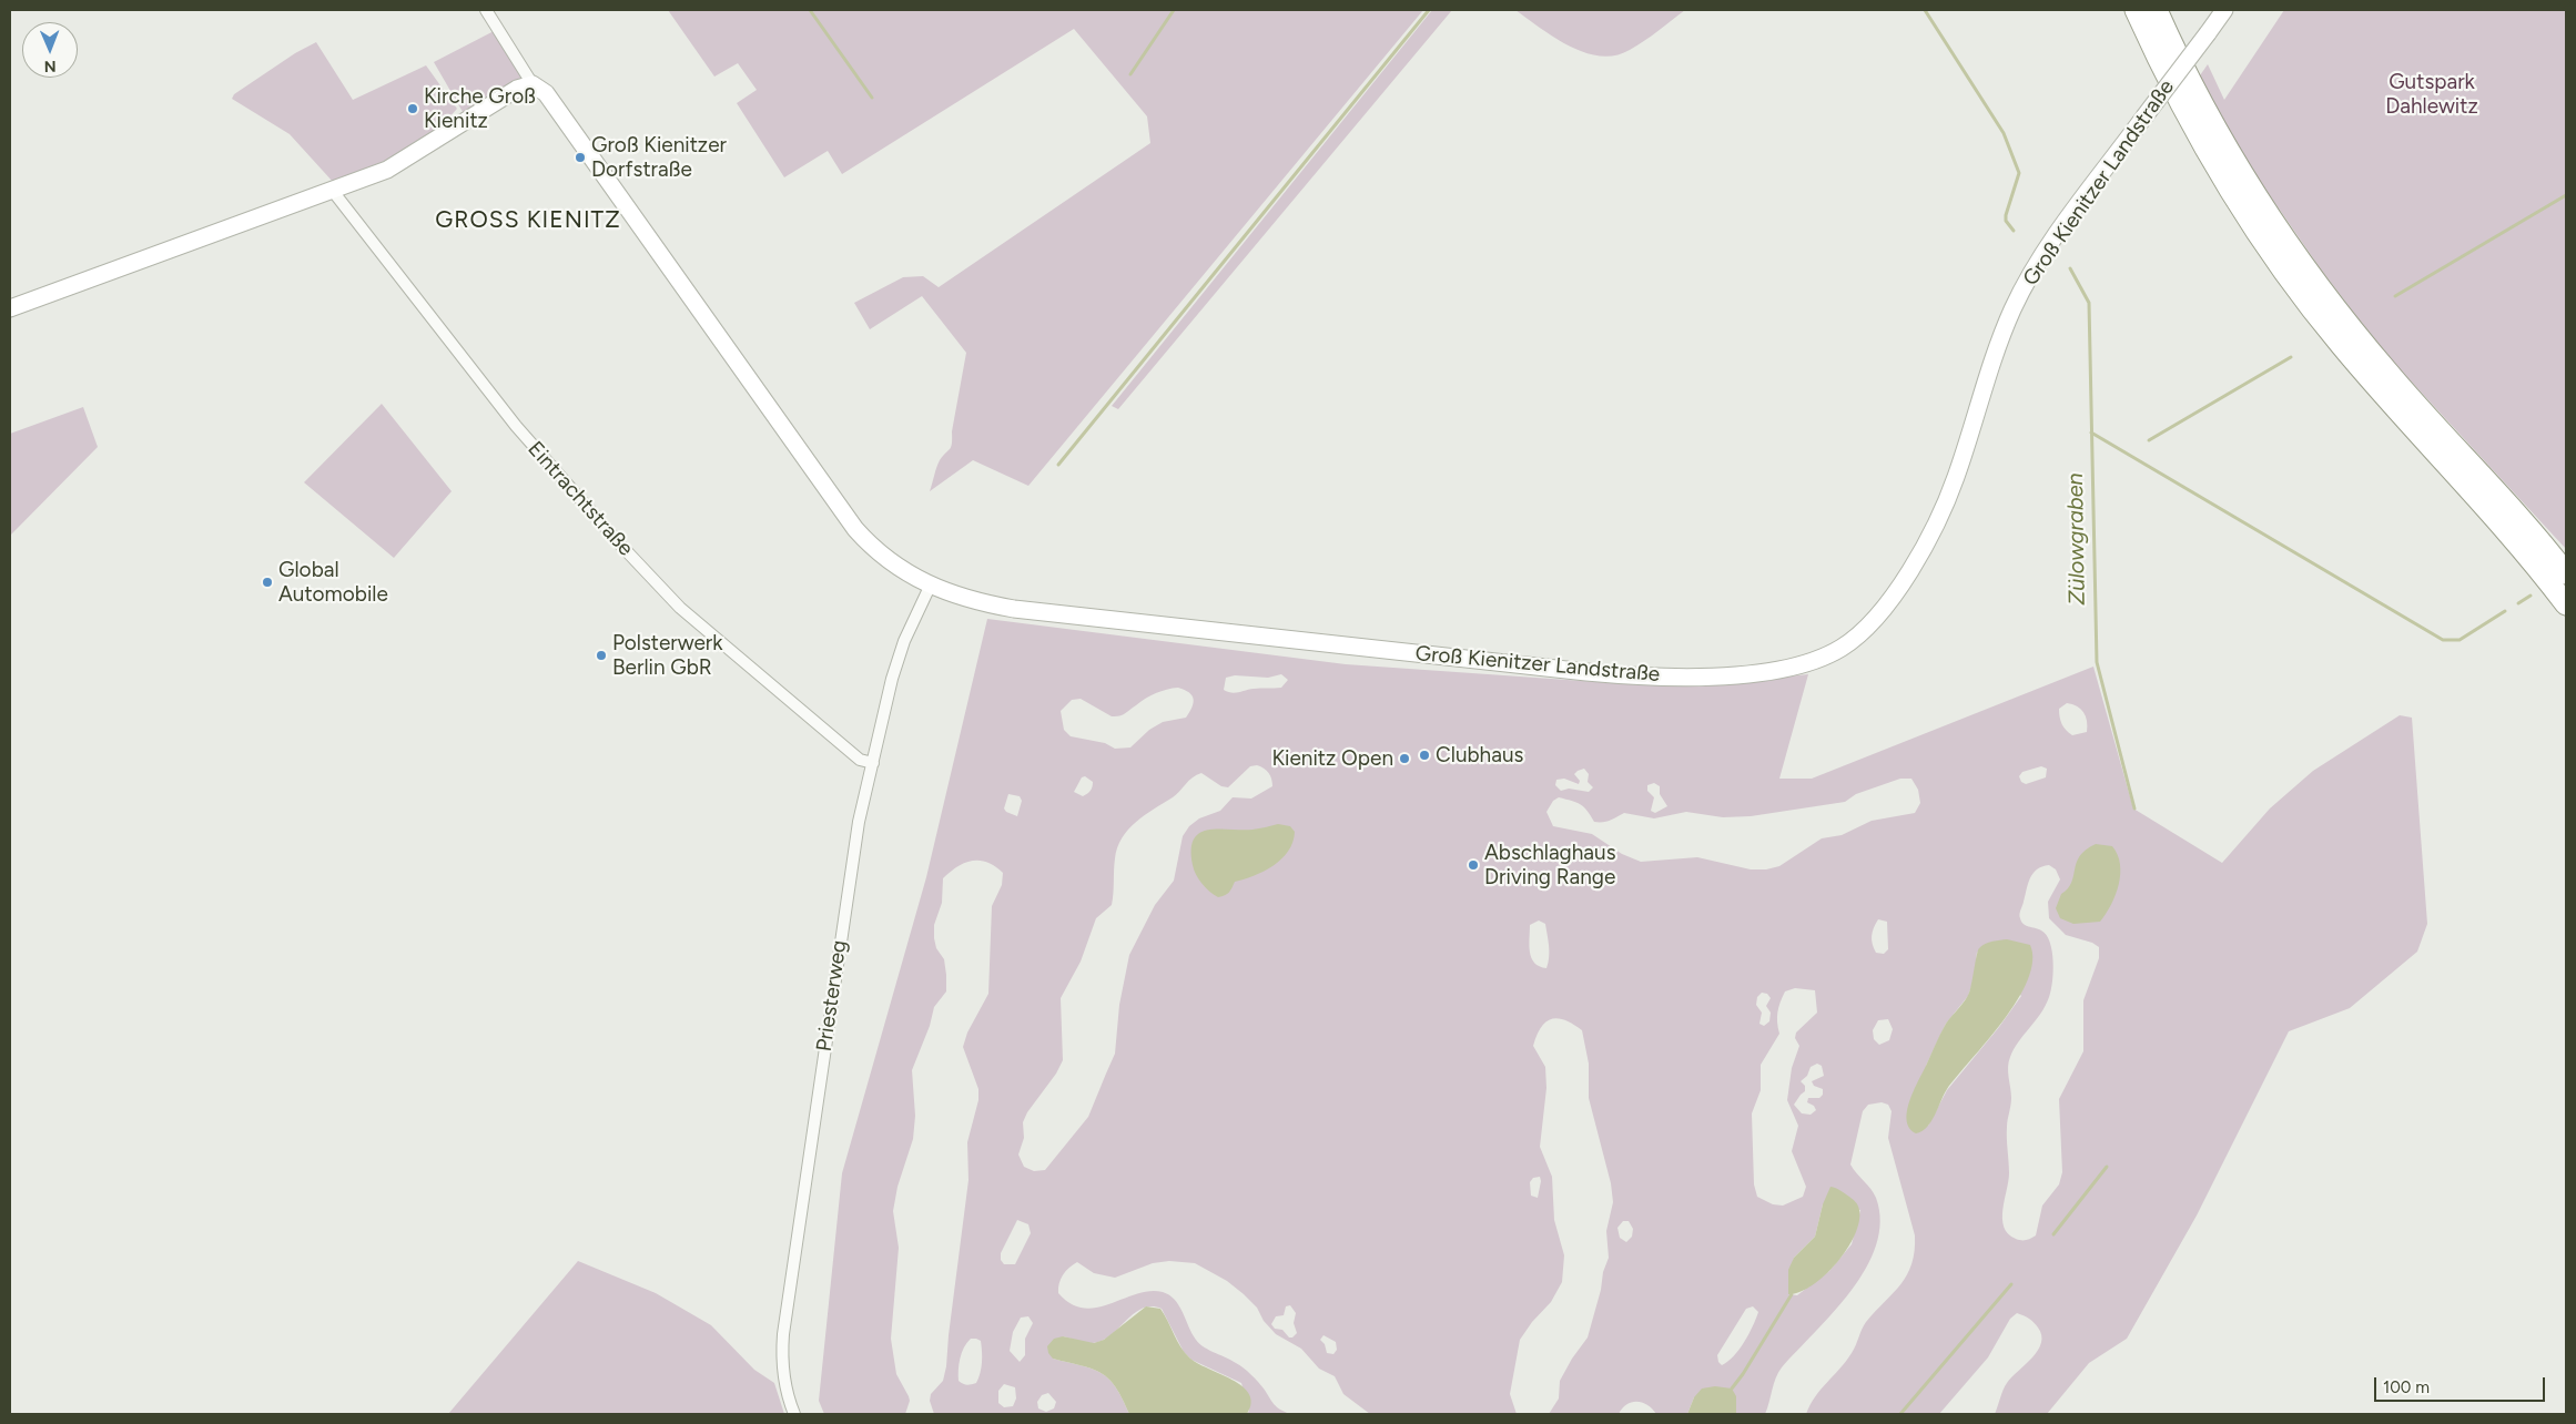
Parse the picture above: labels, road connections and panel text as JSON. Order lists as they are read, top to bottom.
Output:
{
  "streets": {
    "main road": ["Groß Kienitzer Landstraße"],
    "street": ["Eintrachtstraße", "Priesterweg"]
  },
  "crossings": [
    ["Groß Kienitzer Landstraße", "Priesterweg"],
    ["Eintrachtstraße", "Priesterweg"]
  ],
  "districts": ["GROSS KIENITZ"],
  "water": ["Zülowgraben"],
  "parks": ["Gutspark Dahlewitz"],
  "places": [
    "Kirche Groß Kienitz",
    "Groß Kienitzer Dorfstraße",
    "Global Automobile",
    "Polsterwerk Berlin GbR",
    "Clubhaus",
    "Kienitz Open",
    "Abschlaghaus Driving Range"
  ],
  "scale_bar": "100 m",
  "north": "bottom"
}
